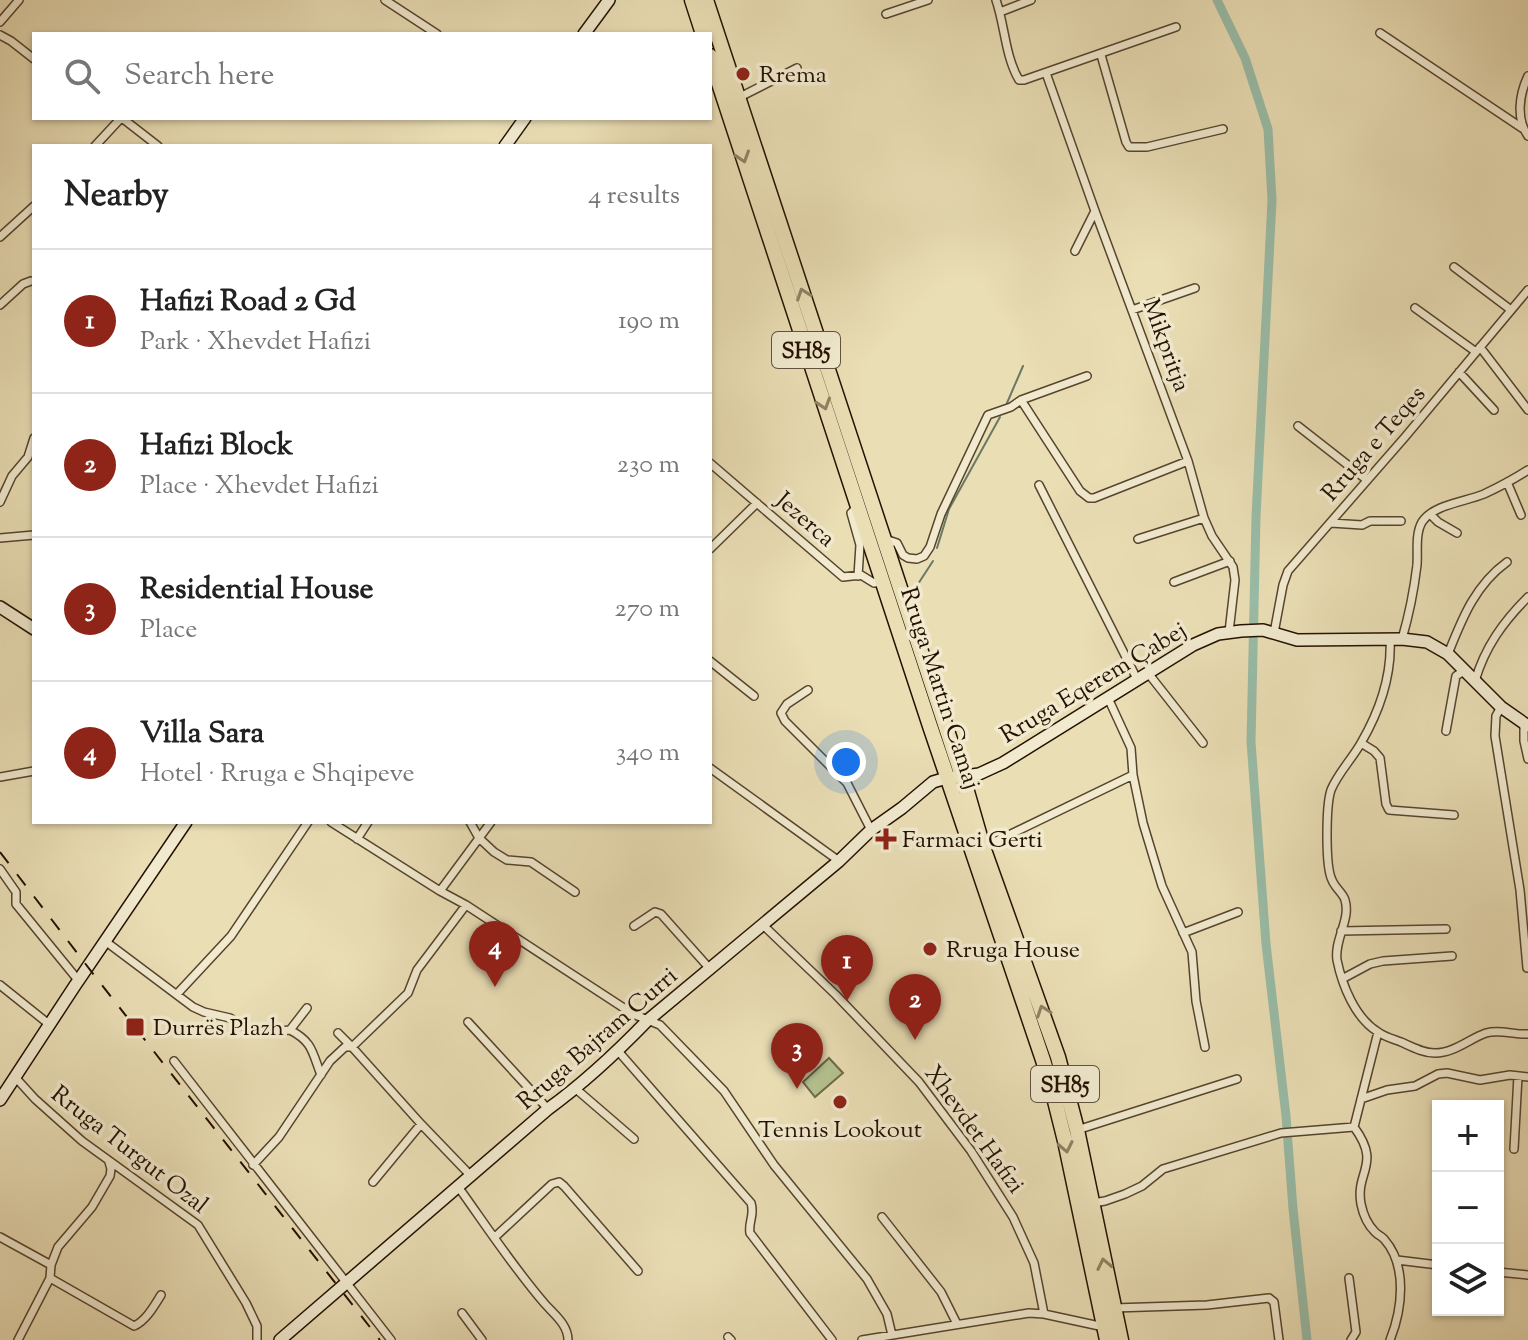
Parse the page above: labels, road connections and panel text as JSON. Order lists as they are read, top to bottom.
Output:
{
  "streets": {
    "highway": ["SH85", "Rruga Martin Camaj"],
    "main road": ["Rruga Eqerem Çabej", "Rruga Bajram Curri"],
    "street": [
      "Mikpritja",
      "Rruga e Teqes",
      "Jezerca",
      "Xhevdet Hafizi",
      "Rruga Turgut Ozal"
    ]
  },
  "crossings": [
    ["Mikpritja", "Rruga Eqerem Çabej"],
    ["Rruga e Teqes", "Rruga Eqerem Çabej"],
    ["Jezerca", "Rruga Martin Camaj"],
    ["Rruga Eqerem Çabej", "Rruga Martin Camaj"],
    ["Rruga Eqerem Çabej", "Rruga Bajram Curri"],
    ["Rruga Martin Camaj", "Rruga Bajram Curri"],
    ["Rruga Bajram Curri", "Xhevdet Hafizi"]
  ],
  "places": {
    "other": ["Rrema", "Rruga House", "Tennis Lookout"],
    "health": ["Farmaci Gerti"],
    "transit": ["Durrës Plazh"]
  },
  "page": {
    "search": "Search here",
    "heading": ["Nearby", "4 results"],
    "list": [
      {
        "mark": "1",
        "name": "Hafizi Road 2 Gd",
        "note": "Park · Xhevdet Hafizi",
        "value": "190 m"
      },
      {
        "mark": "2",
        "name": "Hafizi Block",
        "note": "Place · Xhevdet Hafizi",
        "value": "230 m"
      },
      {
        "mark": "3",
        "name": "Residential House",
        "note": "Place",
        "value": "270 m"
      },
      {
        "mark": "4",
        "name": "Villa Sara",
        "note": "Hotel · Rruga e Shqipeve",
        "value": "340 m"
      }
    ],
    "pins": [
      "4",
      "1",
      "2",
      "3"
    ],
    "map_buttons": ["+", "−"]
  }
}
